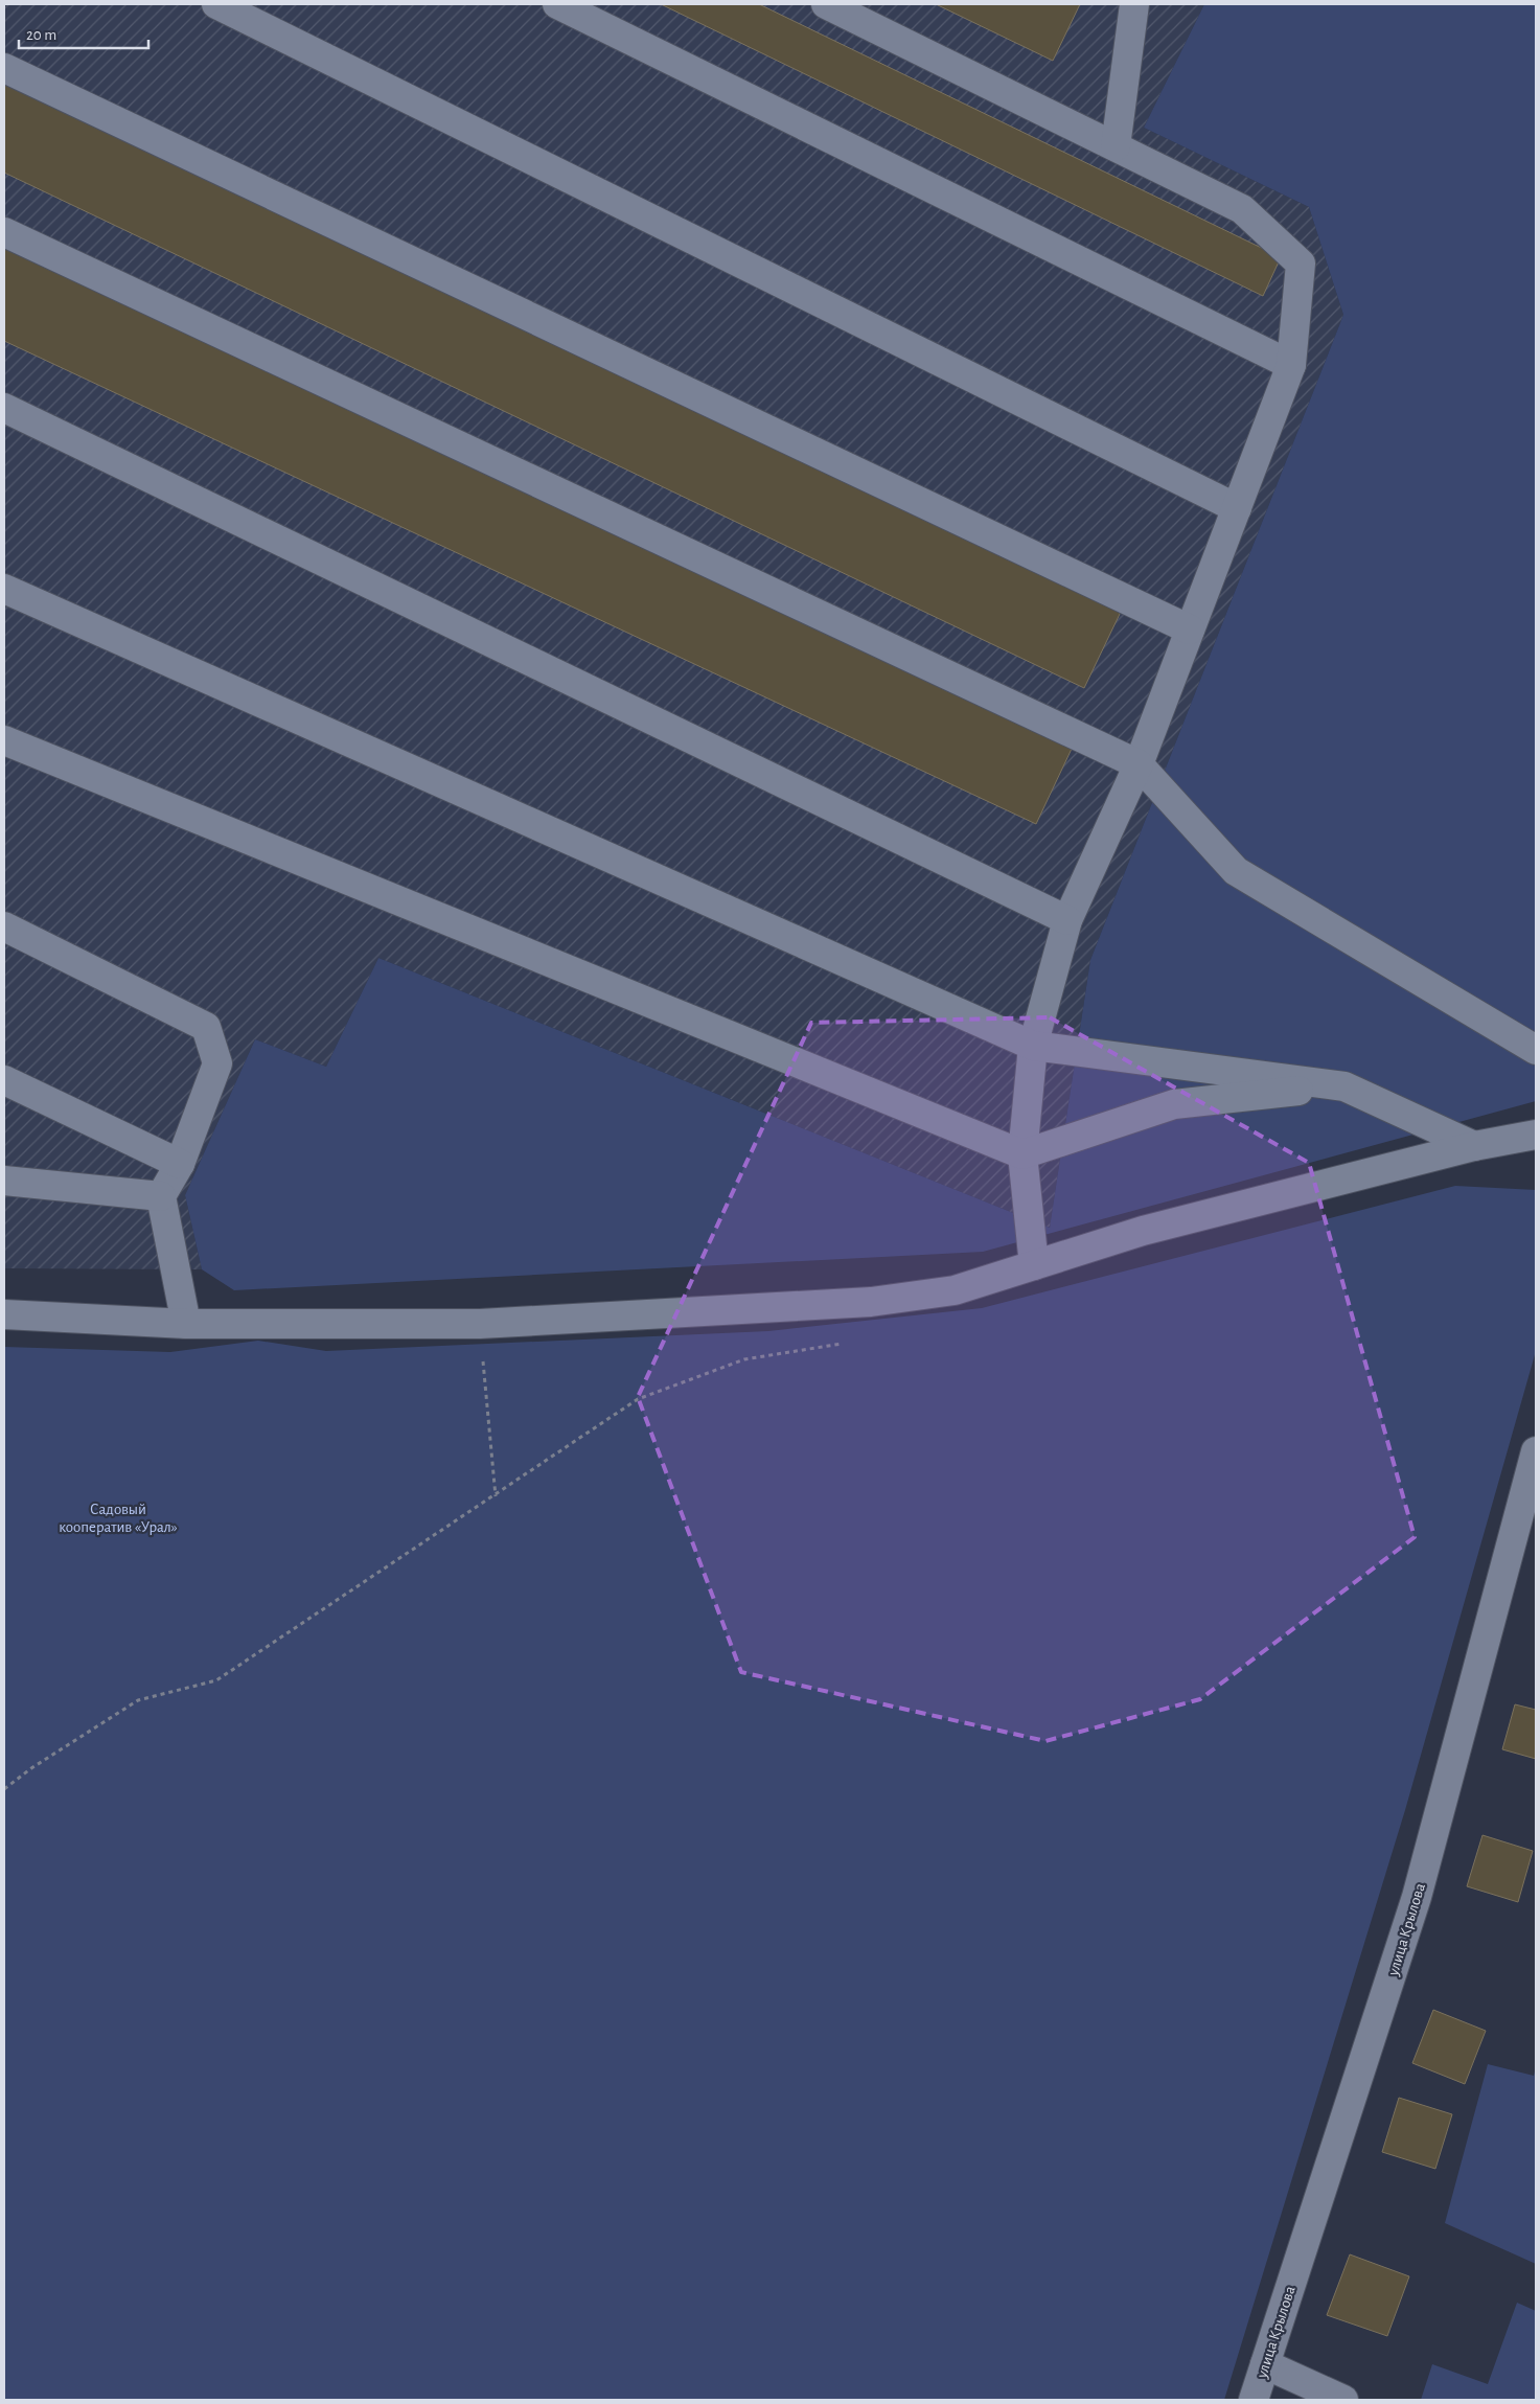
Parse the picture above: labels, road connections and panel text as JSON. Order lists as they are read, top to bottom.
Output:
{
  "streets": {
    "street": ["улица Крылова"]
  },
  "parks": ["Садовый кооператив «Урал»"],
  "scale_bar": "20 m"
}
